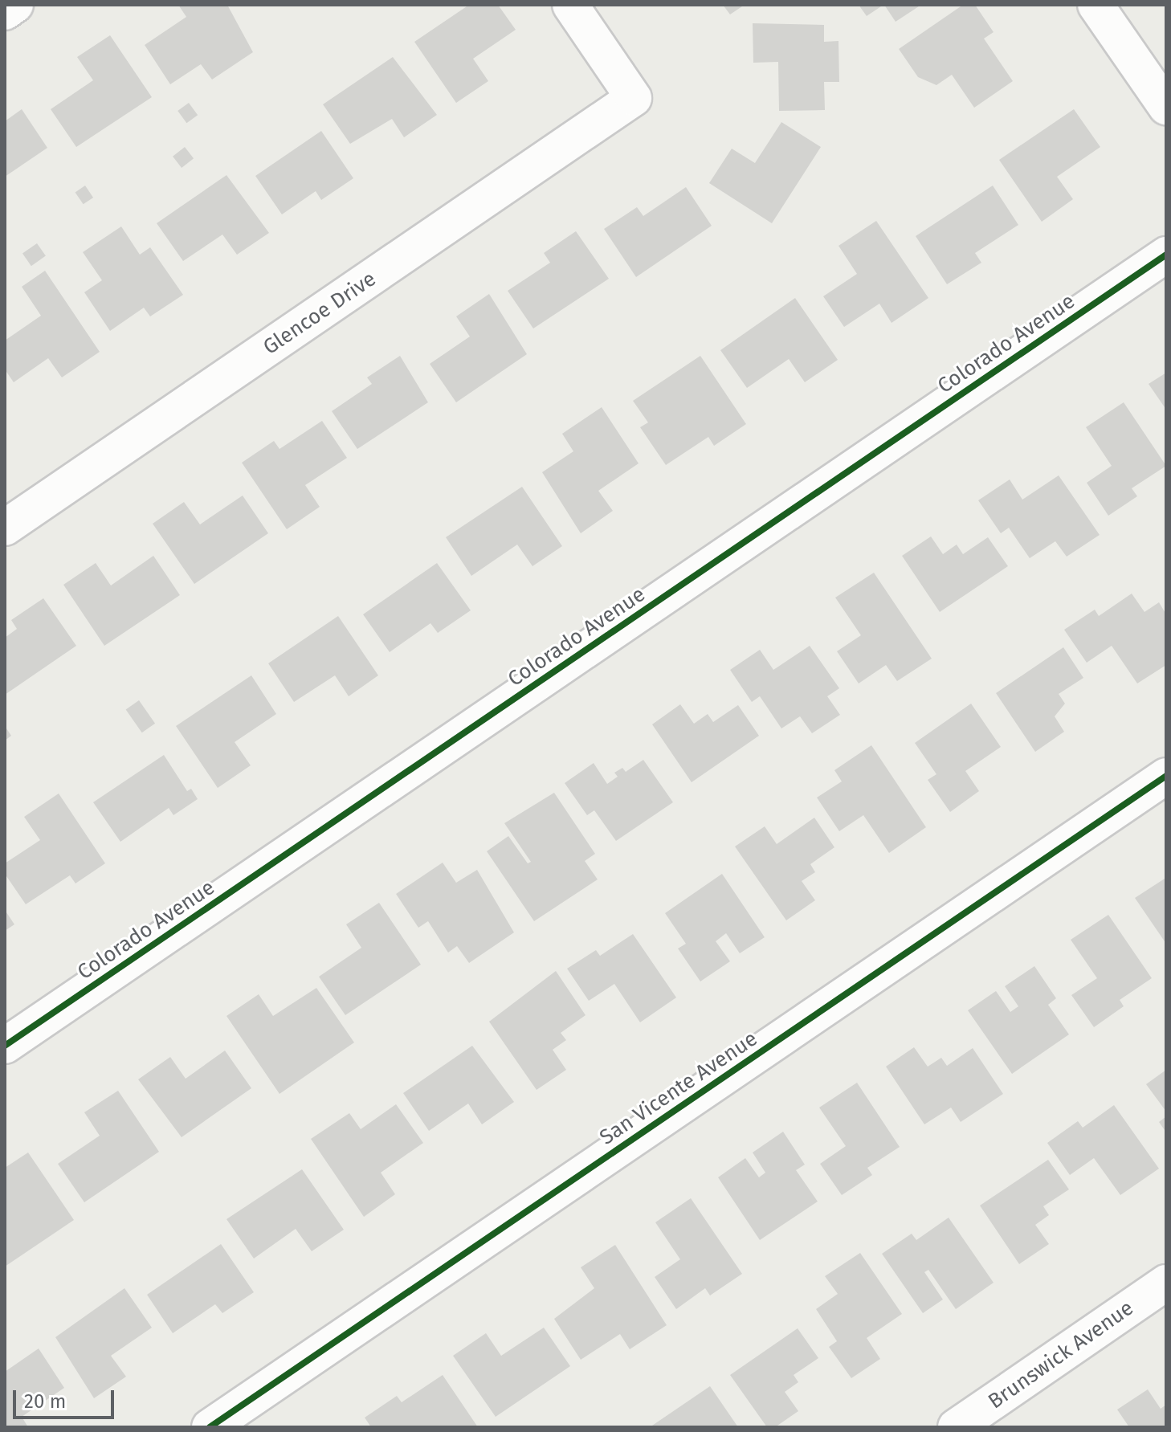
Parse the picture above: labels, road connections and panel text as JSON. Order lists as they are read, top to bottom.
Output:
{
  "streets": {
    "street": [
      "Glencoe Drive",
      "Colorado Avenue",
      "San Vicente Avenue",
      "Brunswick Avenue"
    ]
  },
  "scale_bar": "20 m"
}
